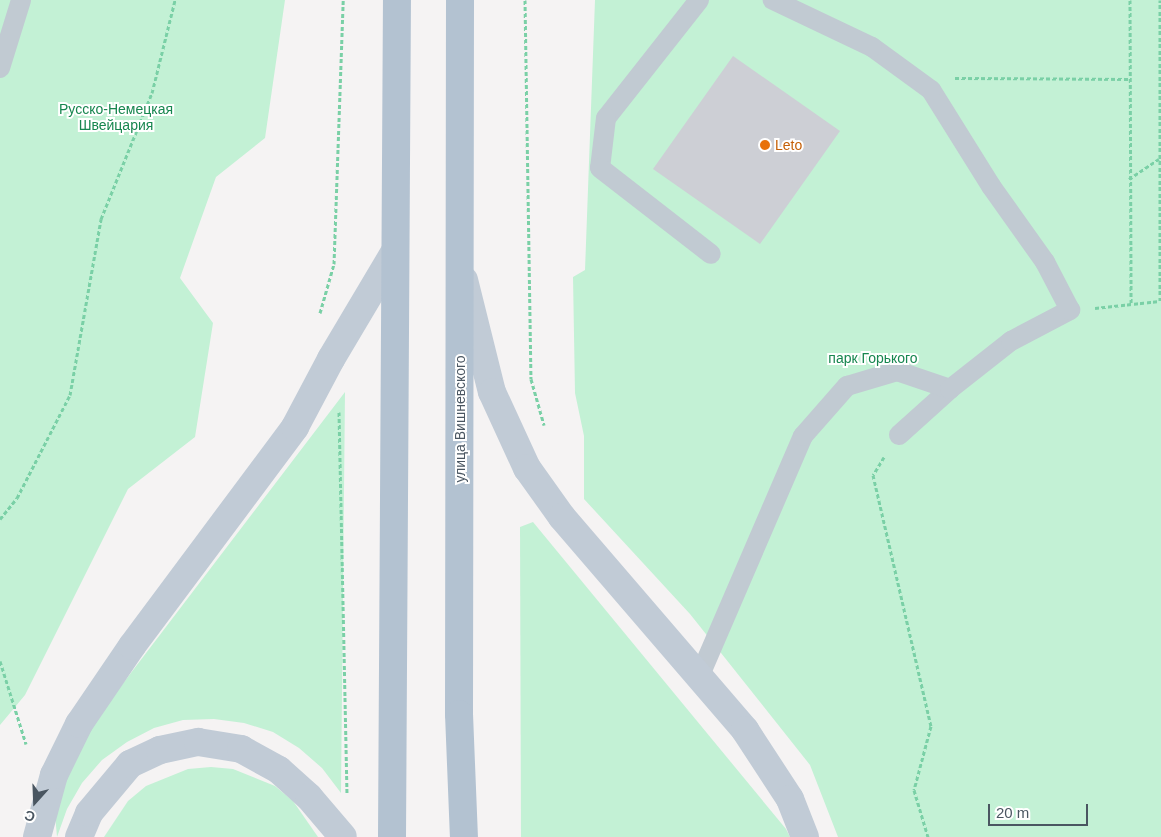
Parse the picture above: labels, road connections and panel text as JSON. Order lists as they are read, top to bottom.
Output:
{
  "streets": {
    "main road": ["улица Вишневского"]
  },
  "parks": ["Русско-Немецкая Швейцария", "парк Горького"],
  "places": ["Leto"],
  "scale_bar": "20 m",
  "north": "bottom"
}
